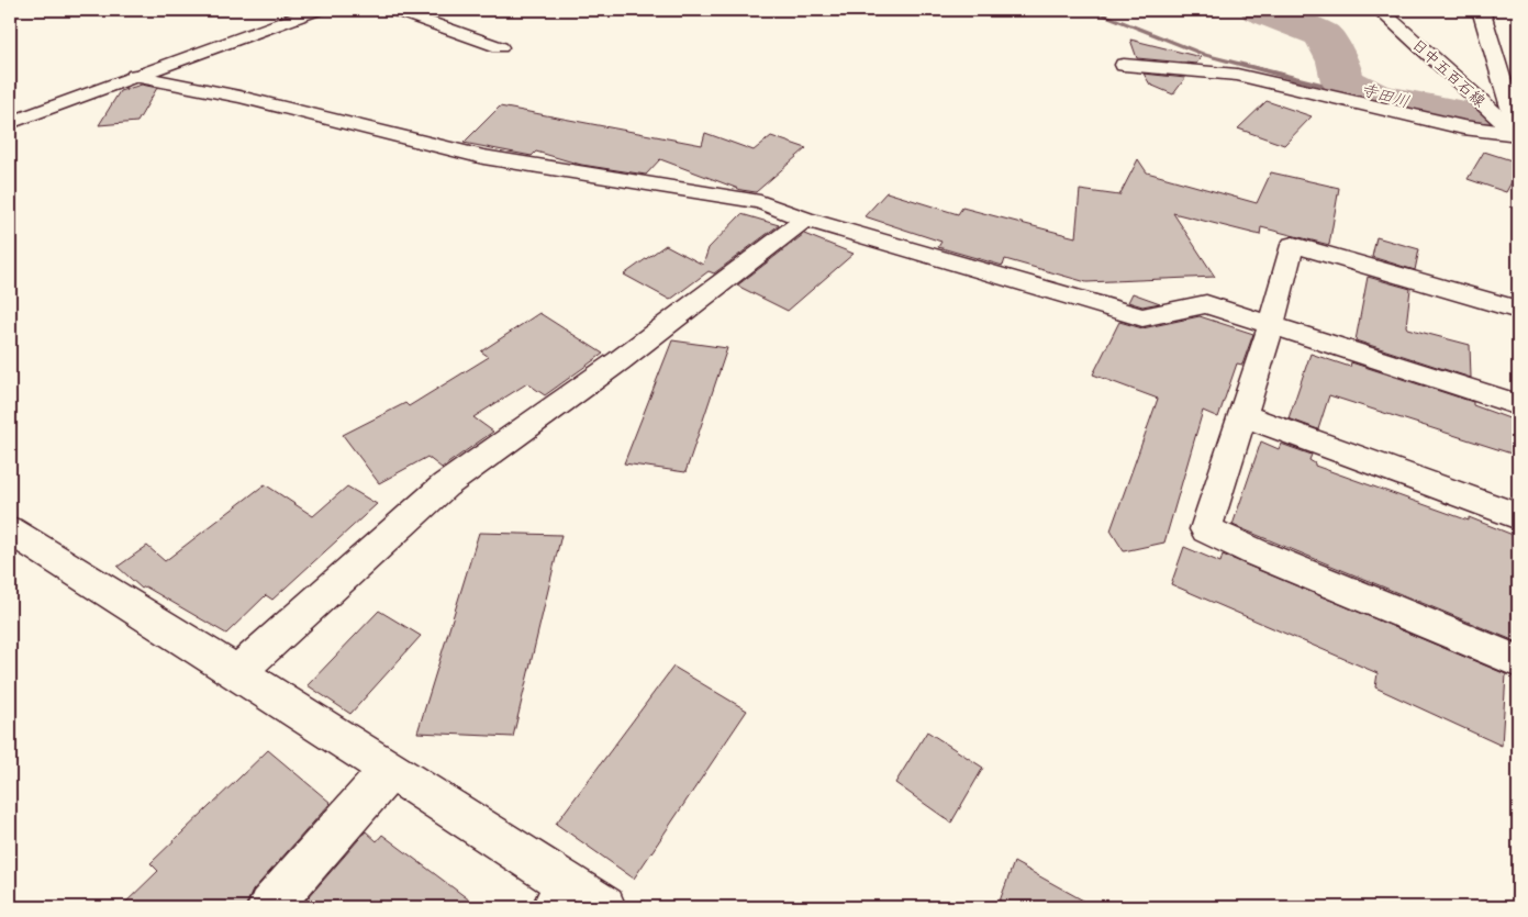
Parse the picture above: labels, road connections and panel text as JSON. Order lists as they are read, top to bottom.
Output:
{
  "streets": {
    "street": ["日中五百石線"]
  },
  "water": ["寺田川"]
}
